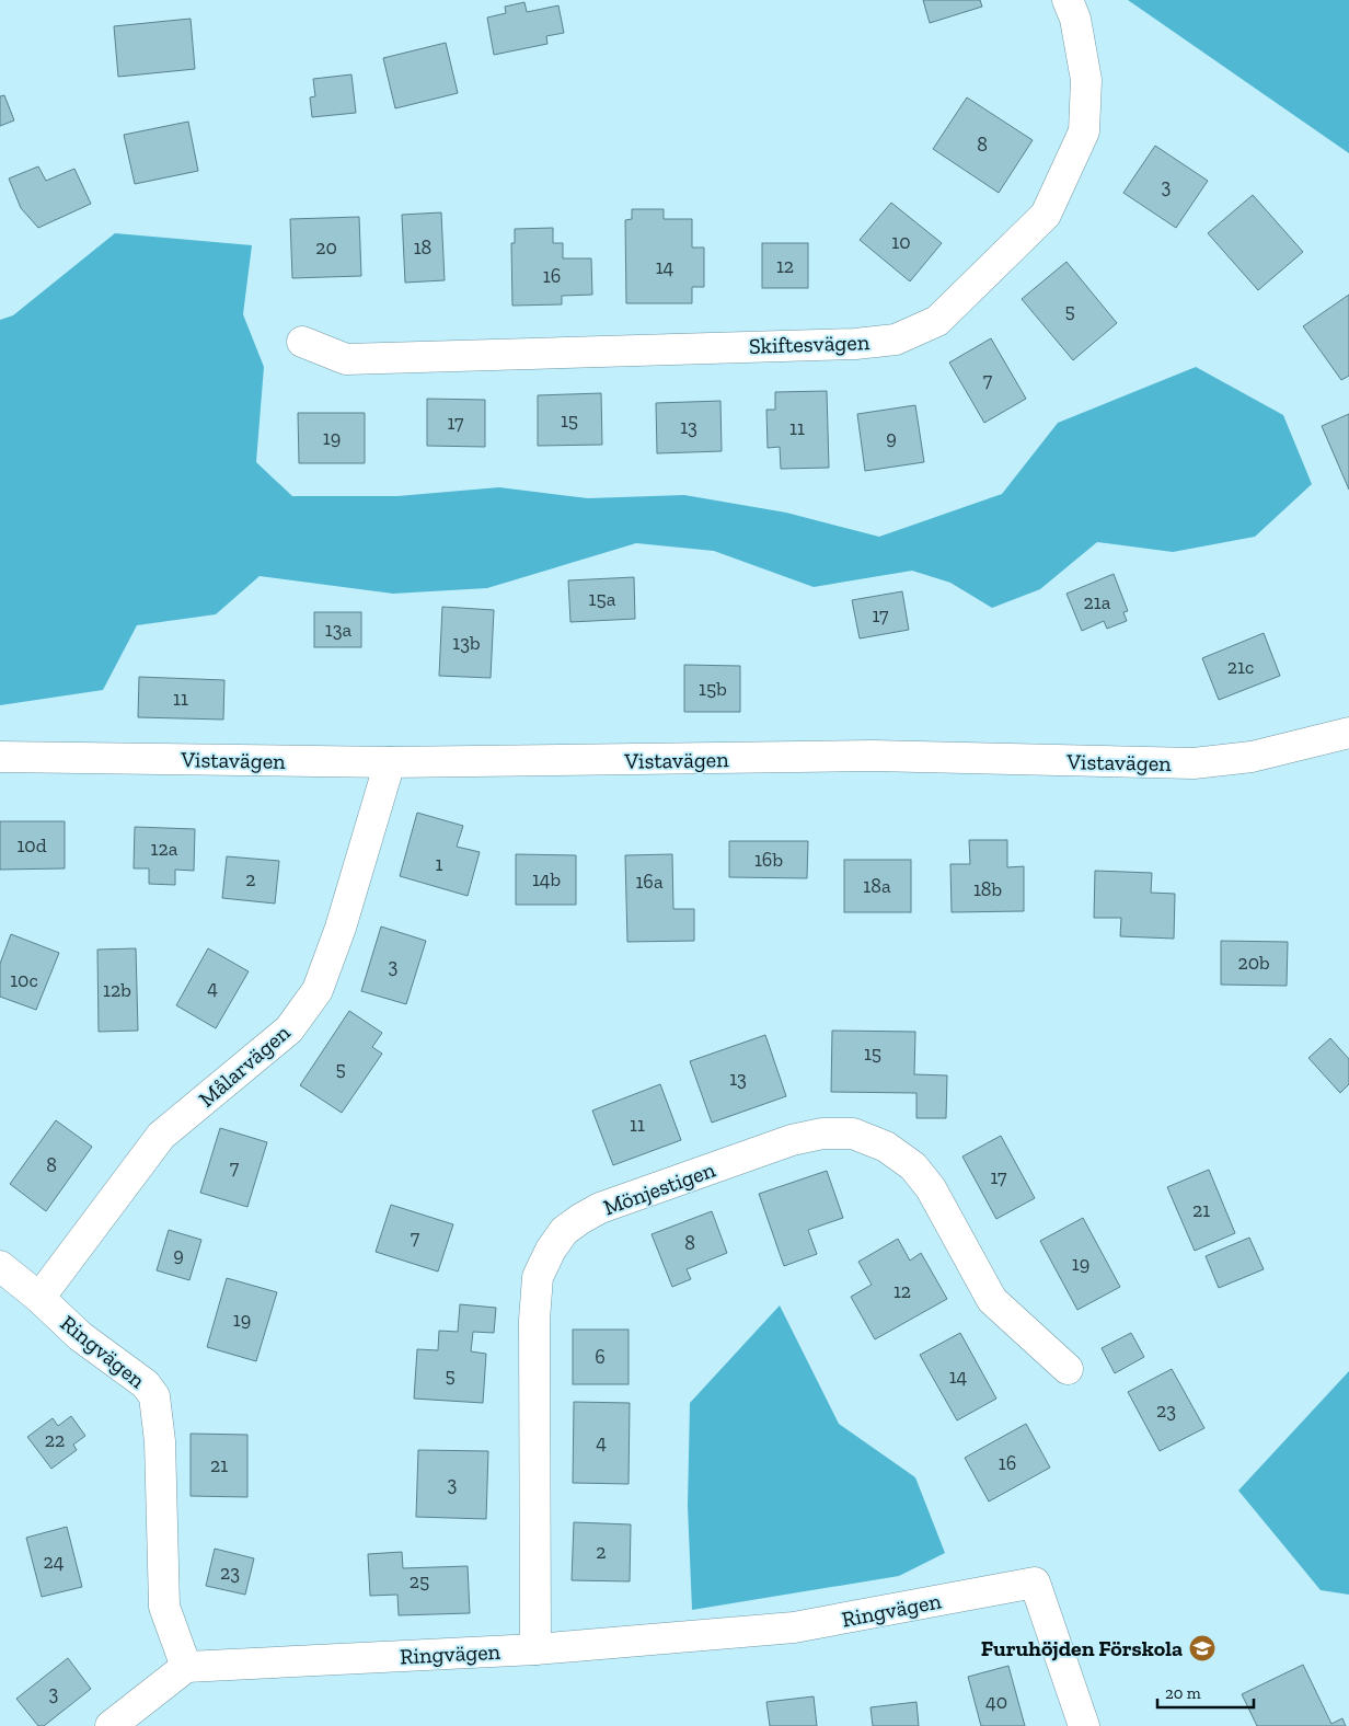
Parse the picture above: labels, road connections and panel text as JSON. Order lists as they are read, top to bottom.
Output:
{
  "streets": {
    "street": [
      "Skiftesvägen",
      "Vistavägen",
      "Målarvägen",
      "Mönjestigen",
      "Ringvägen"
    ]
  },
  "crossings": [
    ["Vistavägen", "Målarvägen"],
    ["Målarvägen", "Ringvägen"],
    ["Mönjestigen", "Ringvägen"]
  ],
  "places": {
    "school or university": ["Furuhöjden Förskola"]
  },
  "house_numbers": [
    "8",
    "3",
    "10",
    "20",
    "18",
    "12",
    "14",
    "16",
    "5",
    "7",
    "15",
    "17",
    "13",
    "11",
    "19",
    "9",
    "15a",
    "21a",
    "17",
    "13a",
    "13b",
    "21c",
    "15b",
    "11",
    "10d",
    "12a",
    "16b",
    "1",
    "2",
    "14b",
    "16a",
    "18a",
    "18b",
    "20b",
    "3",
    "10c",
    "4",
    "12b",
    "15",
    "5",
    "13",
    "11",
    "8",
    "7",
    "17",
    "21",
    "7",
    "8",
    "9",
    "19",
    "12",
    "19",
    "6",
    "5",
    "14",
    "23",
    "22",
    "4",
    "16",
    "21",
    "3",
    "2",
    "24",
    "23",
    "25",
    "3",
    "40"
  ],
  "scale_bar": "20 m"
}
